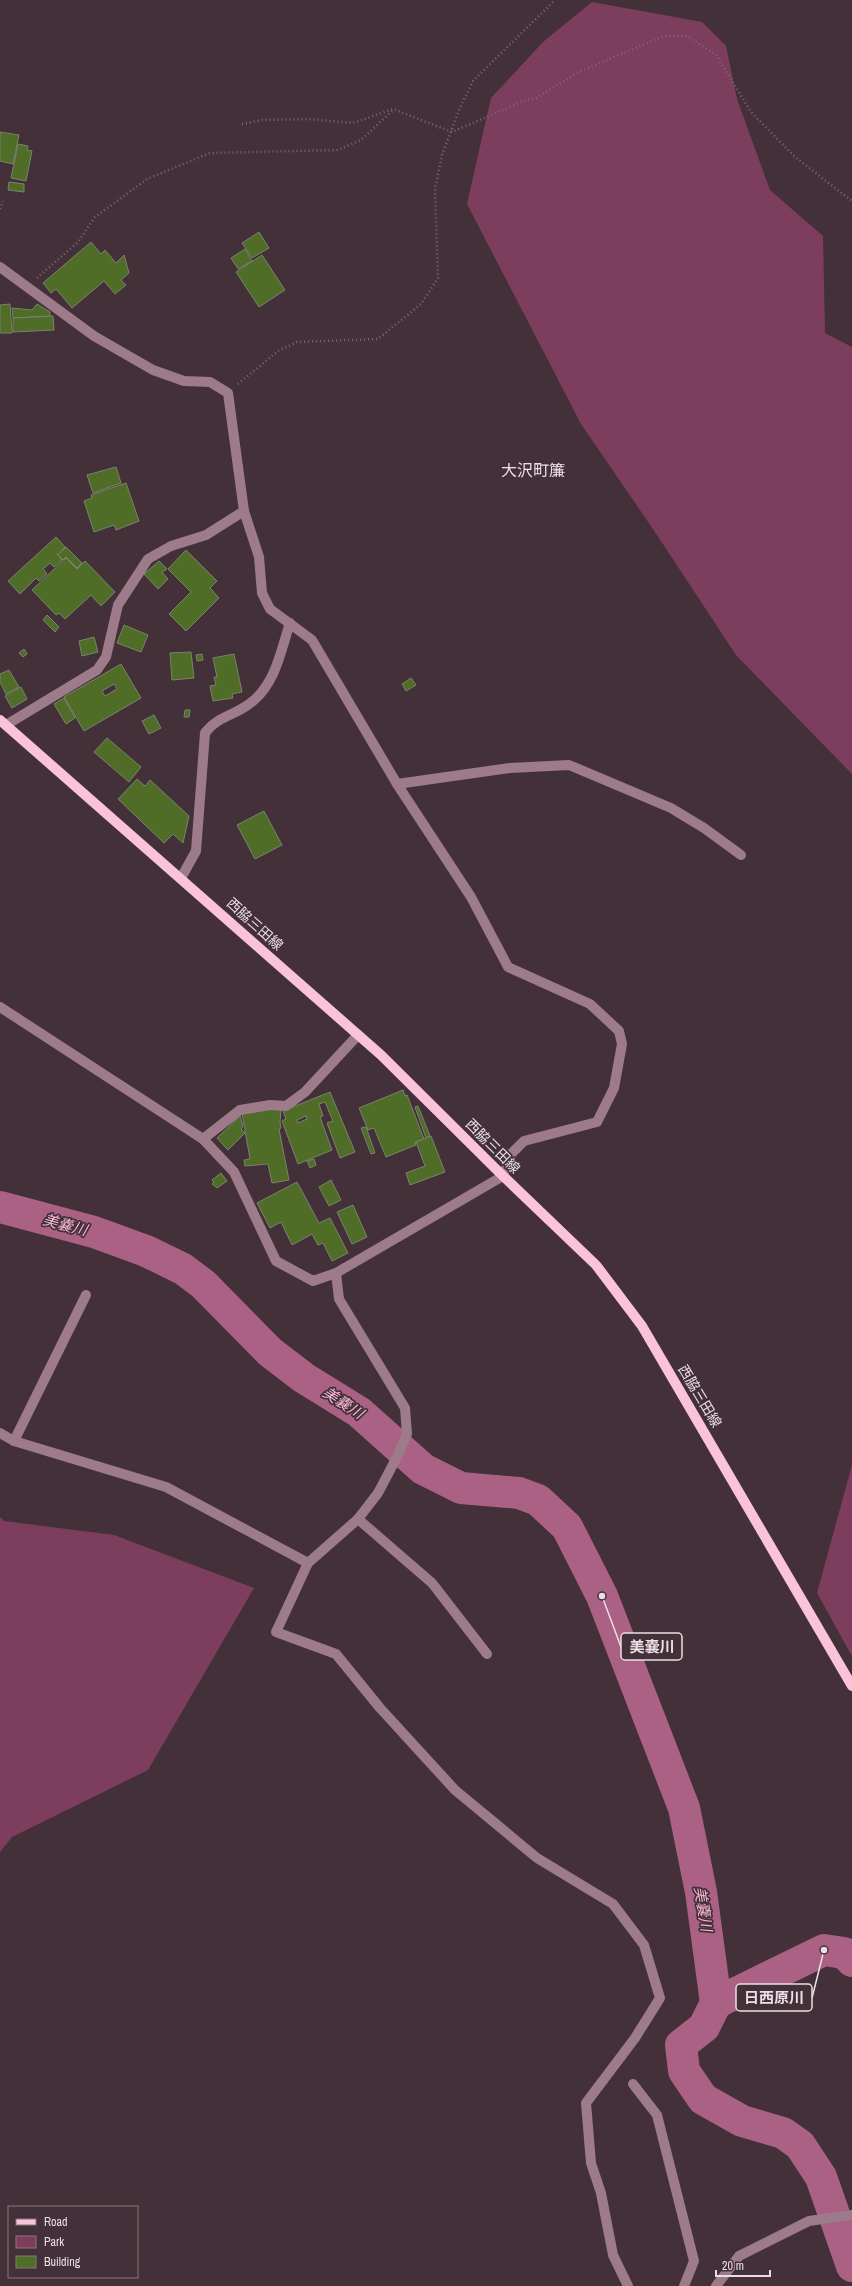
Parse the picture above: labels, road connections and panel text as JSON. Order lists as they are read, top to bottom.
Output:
{
  "streets": {
    "main road": ["西脇三田線"]
  },
  "districts": ["大沢町簾"],
  "water": ["美嚢川"],
  "places": ["美嚢川", "日西原川"],
  "legend": ["Road", "Park", "Building"],
  "scale_bar": "20 m"
}
